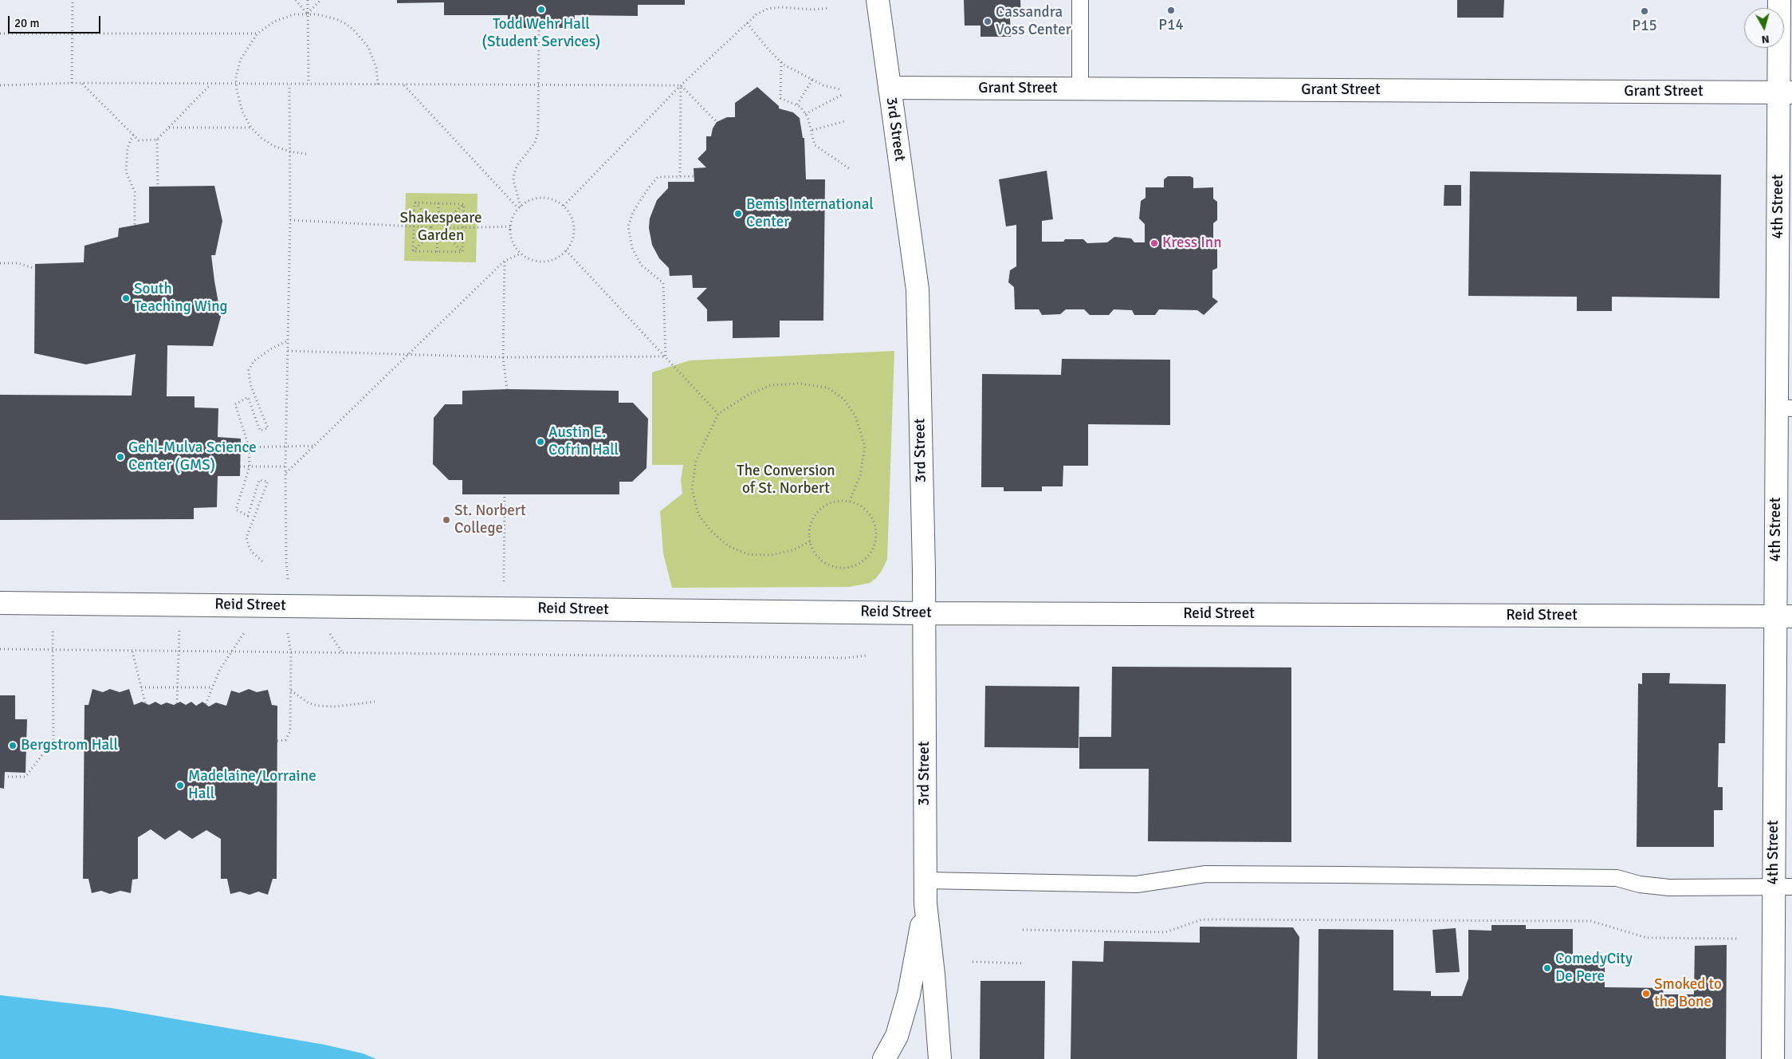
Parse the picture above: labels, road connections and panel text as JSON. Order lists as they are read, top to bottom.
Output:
{
  "streets": {
    "street": [
      "Grant Street",
      "3rd Street",
      "4th Street",
      "Reid Street"
    ]
  },
  "crossings": [
    ["Grant Street", "3rd Street"],
    ["Grant Street", "4th Street"],
    ["3rd Street", "Reid Street"],
    ["4th Street", "Reid Street"]
  ],
  "parks": ["Shakespeare Garden", "The Conversion of St. Norbert"],
  "places": [
    "Todd Wehr Hall (Student Services)",
    "P14",
    "P15",
    "Cassandra Voss Center",
    "Bemis International Center",
    "Kress Inn",
    "South Teaching Wing",
    "Austin E. Cofrin Hall",
    "Gehl-Mulva Science Center (GMS)",
    "St. Norbert College",
    "Bergstrom Hall",
    "Madelaine/Lorraine Hall",
    "ComedyCity De Pere",
    "Smoked to the Bone"
  ],
  "scale_bar": "20 m",
  "north": "bottom"
}
